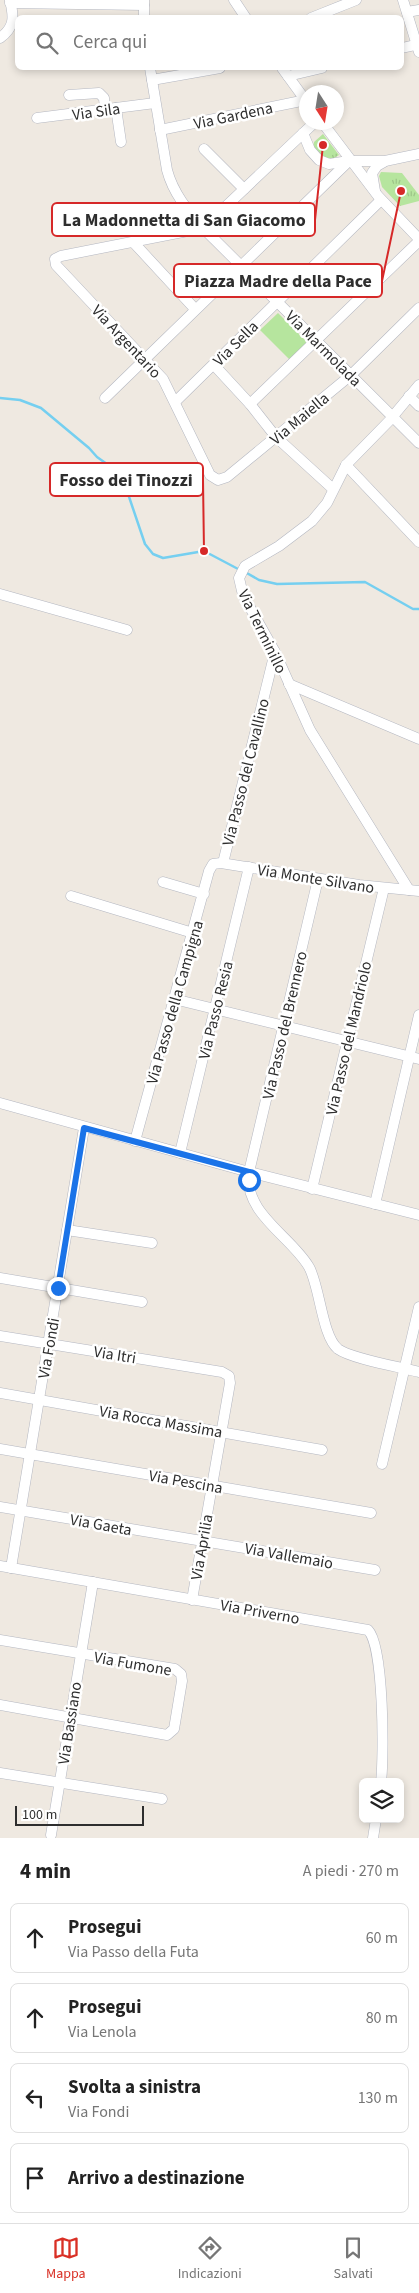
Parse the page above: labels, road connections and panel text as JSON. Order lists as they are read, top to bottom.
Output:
{
  "streets": {
    "street": [
      "Via Sila",
      "Via Gardena",
      "Via Argentario",
      "Via Sella",
      "Via Marmolada",
      "Via Maiella",
      "Via Terminillo",
      "Via Passo del Cavallino",
      "Via Monte Silvano",
      "Via Passo della Campigna",
      "Via Passo Resia",
      "Via Passo del Brennero",
      "Via Passo del Mandriolo",
      "Via Fondi",
      "Via Itri",
      "Via Rocca Massima",
      "Via Pescina",
      "Via Gaeta",
      "Via Aprilia",
      "Via Vallemaio",
      "Via Priverno",
      "Via Fumone",
      "Via Bassiano"
    ]
  },
  "crossings": [
    ["Via Sila", "Via Marmolada"],
    ["Via Gardena", "Via Marmolada"],
    ["Via Argentario", "Via Sella"],
    ["Via Argentario", "Via Maiella"],
    ["Via Sella", "Via Marmolada"],
    ["Via Marmolada", "Via Maiella"],
    ["Via Marmolada", "Via Terminillo"],
    ["Via Terminillo", "Via Passo del Cavallino"],
    ["Via Terminillo", "Via Monte Silvano"],
    ["Via Passo del Cavallino", "Via Monte Silvano"],
    ["Via Passo del Cavallino", "Via Passo della Campigna"],
    ["Via Monte Silvano", "Via Passo della Campigna"],
    ["Via Monte Silvano", "Via Passo Resia"],
    ["Via Monte Silvano", "Via Passo del Brennero"],
    ["Via Monte Silvano", "Via Passo del Mandriolo"],
    ["Via Fondi", "Via Itri"],
    ["Via Fondi", "Via Rocca Massima"],
    ["Via Fondi", "Via Pescina"],
    ["Via Fondi", "Via Gaeta"],
    ["Via Fondi", "Via Priverno"],
    ["Via Itri", "Via Aprilia"],
    ["Via Rocca Massima", "Via Aprilia"],
    ["Via Pescina", "Via Aprilia"],
    ["Via Gaeta", "Via Aprilia"],
    ["Via Gaeta", "Via Vallemaio"],
    ["Via Aprilia", "Via Vallemaio"],
    ["Via Aprilia", "Via Priverno"],
    ["Via Priverno", "Via Bassiano"],
    ["Via Fumone", "Via Bassiano"]
  ],
  "places": ["La Madonnetta di San Giacomo", "Piazza Madre della Pace", "Fosso dei Tinozzi"],
  "scale_bar": "100 m",
  "north": "bottom",
  "page": {
    "search": "Cerca qui",
    "scale": "100 m",
    "heading": ["4 min", "A piedi · 270 m"],
    "list": [
      ["Prosegui", "Via Passo della Futa", "60 m"],
      ["Prosegui", "Via Lenola", "80 m"],
      ["Svolta a sinistra", "Via Fondi", "130 m"],
      "Arrivo a destinazione"
    ],
    "nav": ["Mappa", "Indicazioni", "Salvati"]
  }
}
